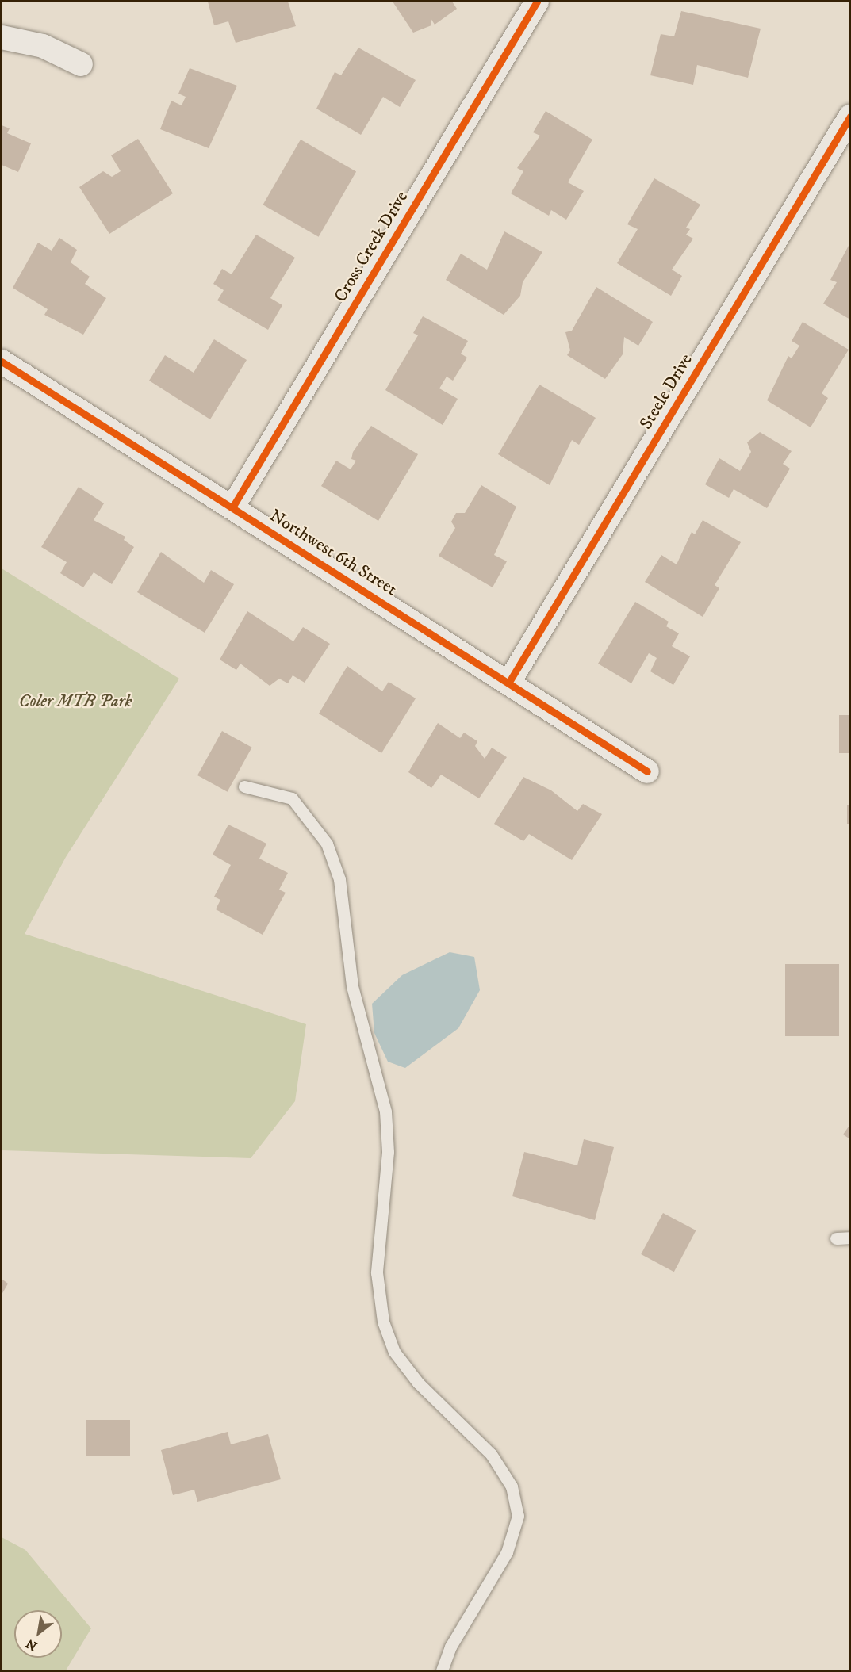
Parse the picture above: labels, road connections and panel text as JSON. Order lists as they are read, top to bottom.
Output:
{
  "streets": {
    "street": ["Cross Creek Drive", "Steele Drive", "Northwest 6th Street"]
  },
  "crossings": [
    ["Cross Creek Drive", "Northwest 6th Street"],
    ["Steele Drive", "Northwest 6th Street"]
  ],
  "parks": ["Coler MTB Park"],
  "north": "bottom left"
}
